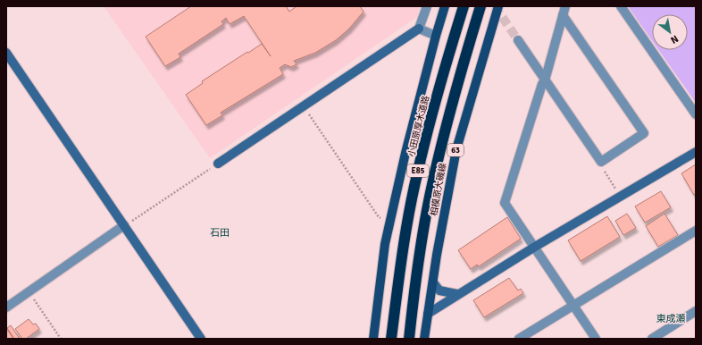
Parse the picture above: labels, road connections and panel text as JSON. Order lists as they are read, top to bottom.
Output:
{
  "streets": {
    "highway": ["小田原厚木道路", "E85"],
    "main road": ["63", "相模原大磯線"]
  },
  "districts": ["石田", "東成瀬"],
  "north": "bottom right"
}
